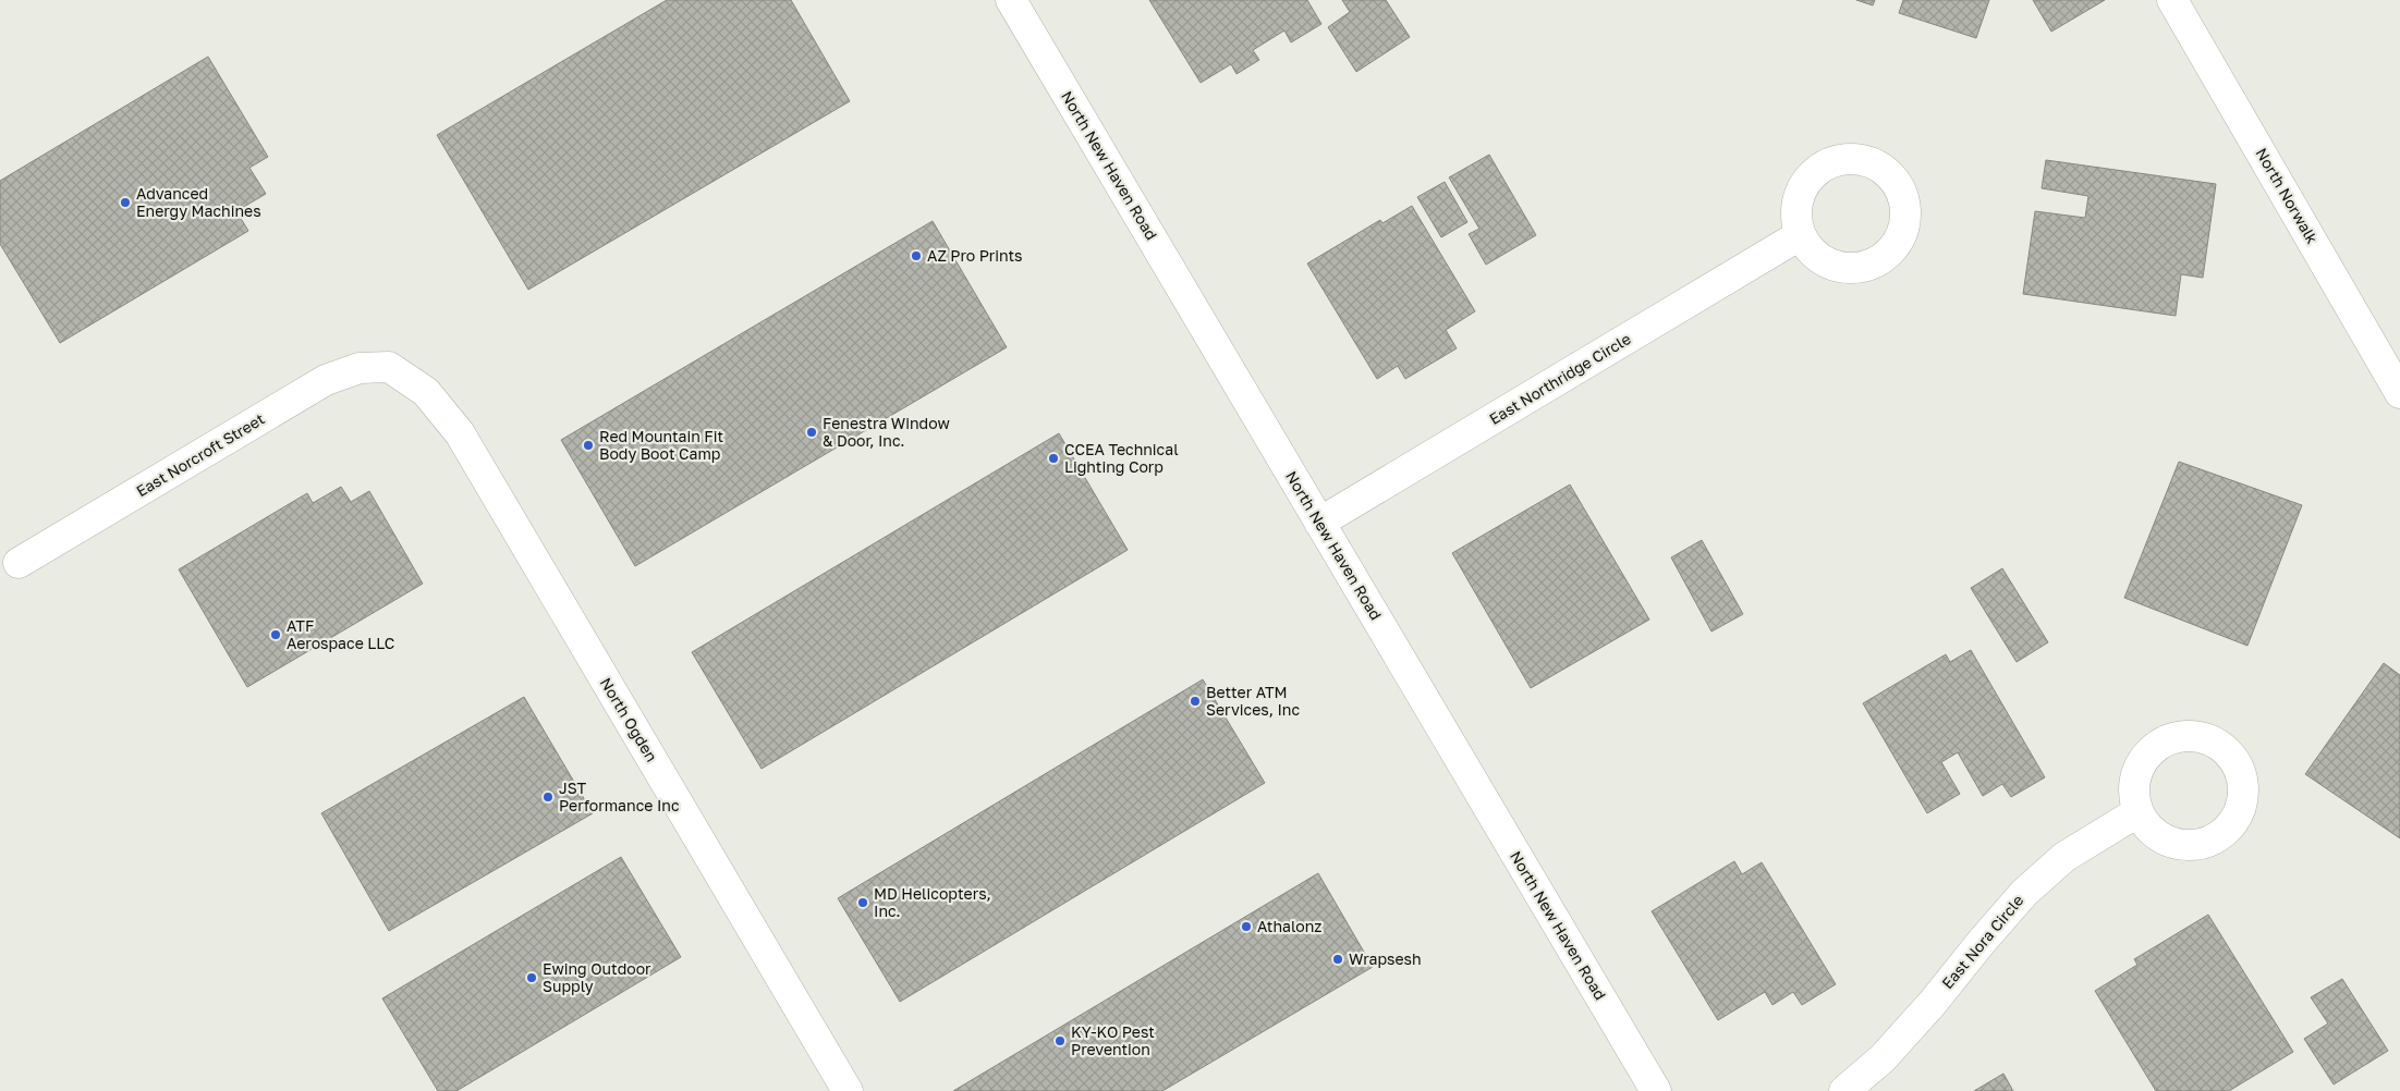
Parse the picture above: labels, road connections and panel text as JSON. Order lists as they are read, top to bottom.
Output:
{
  "streets": {
    "street": [
      "North New Haven Road",
      "North Norwalk",
      "East Northridge Circle",
      "East Norcroft Street",
      "North Ogden",
      "East Nora Circle"
    ]
  },
  "crossings": [
    ["North New Haven Road", "East Northridge Circle"],
    ["East Norcroft Street", "North Ogden"]
  ],
  "places": [
    "Advanced Energy Machines",
    "AZ Pro Prints",
    "Fenestra Window & Door, Inc.",
    "Red Mountain Fit Body Boot Camp",
    "CCEA Technical Lighting Corp",
    "ATF Aerospace LLC",
    "Better ATM Services, Inc",
    "JST Performance Inc",
    "MD Helicopters, Inc.",
    "Athalonz",
    "Wrapsesh",
    "Ewing Outdoor Supply",
    "KY-KO Pest Prevention"
  ]
}
